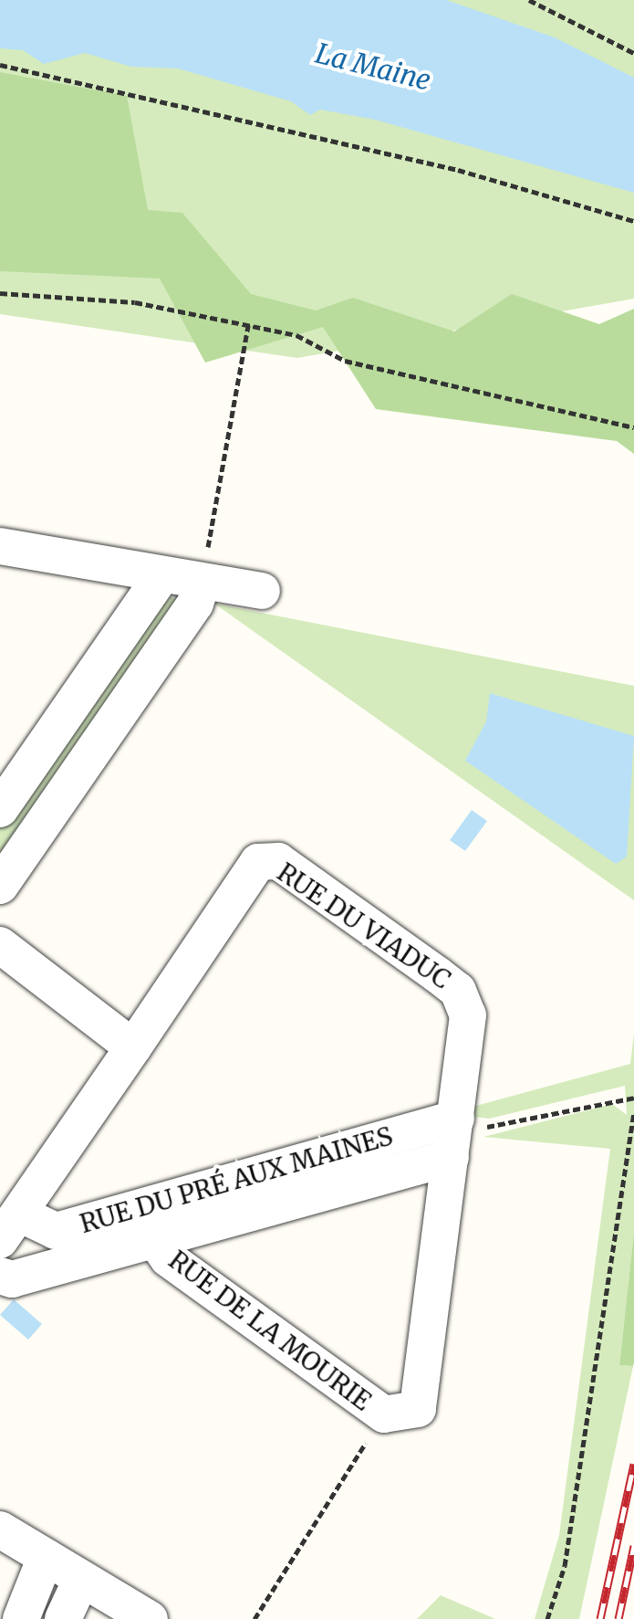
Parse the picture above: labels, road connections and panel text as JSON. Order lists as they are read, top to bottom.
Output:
{
  "streets": {
    "street": ["RUE DU VIADUC", "RUE DU PRÉ AUX MAINES", "RUE DE LA MOURIE"]
  },
  "crossings": [
    ["RUE DU VIADUC", "RUE DU PRÉ AUX MAINES"],
    ["RUE DU VIADUC", "RUE DE LA MOURIE"],
    ["RUE DU PRÉ AUX MAINES", "RUE DE LA MOURIE"]
  ],
  "water": ["La Maine"]
}
